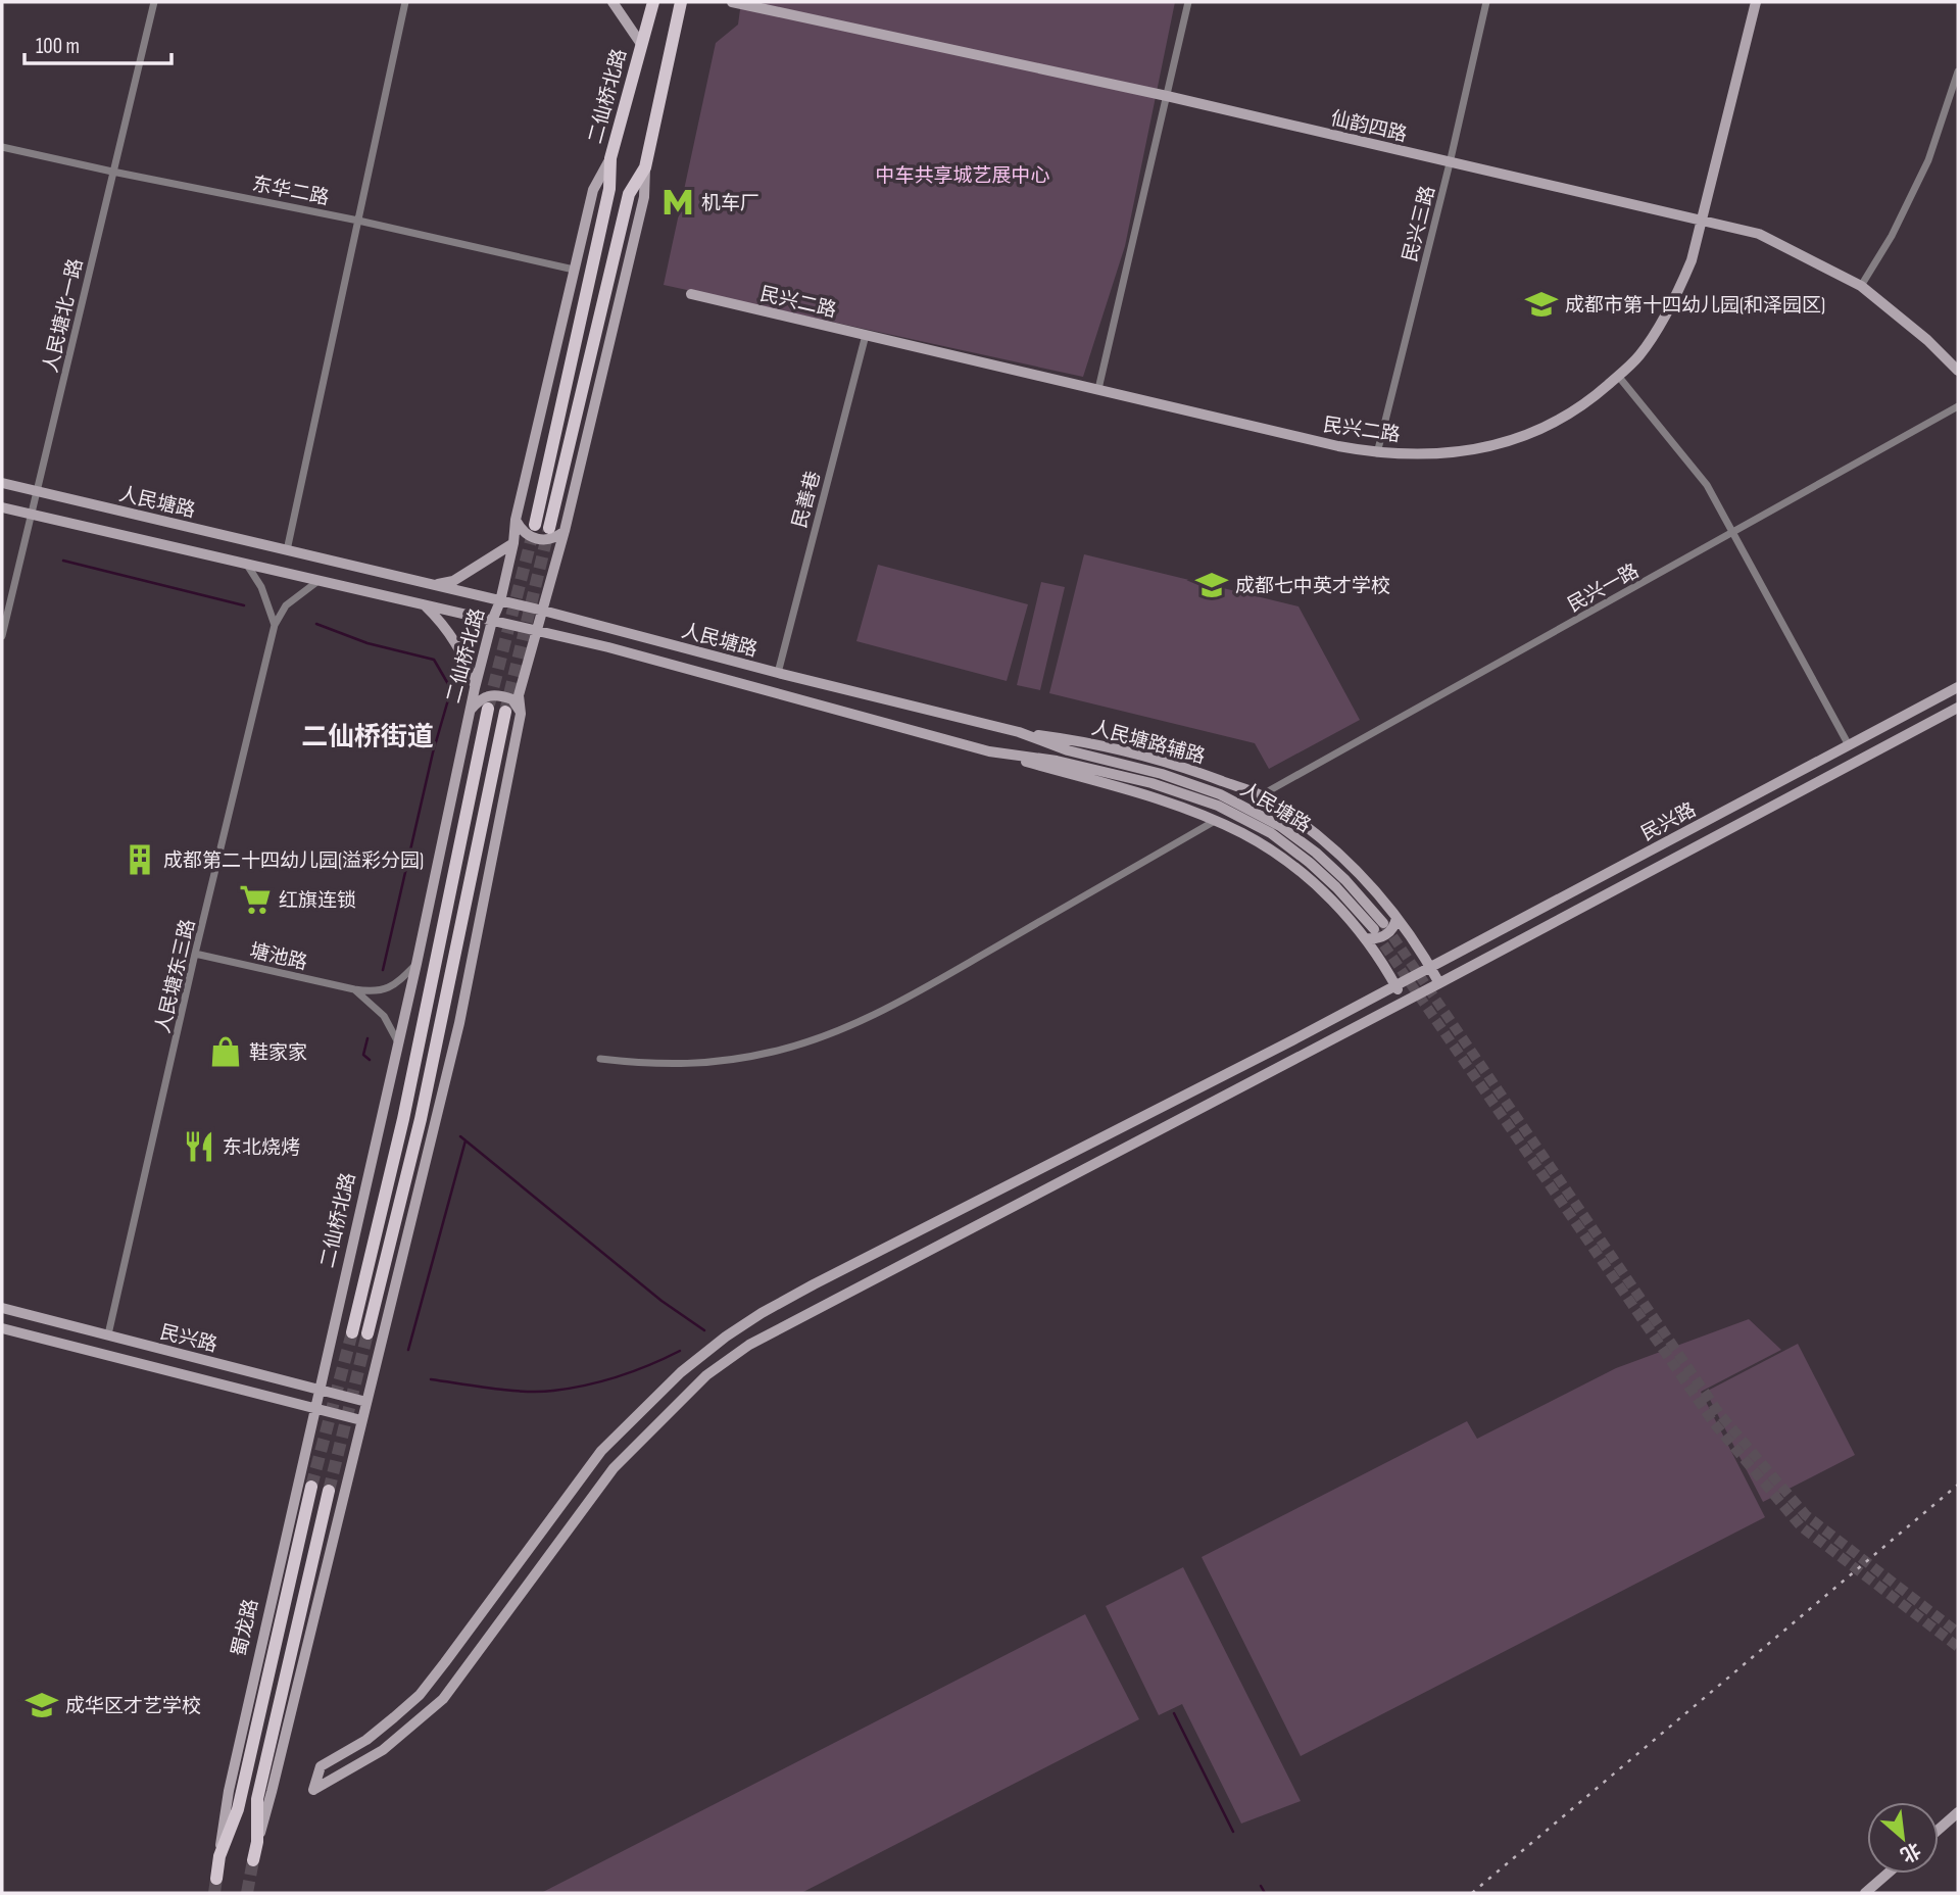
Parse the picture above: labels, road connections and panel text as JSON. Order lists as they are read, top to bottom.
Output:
{
  "streets": {
    "main road": ["二仙桥北路", "蜀龙路"],
    "street": [
      "仙韵四路",
      "东华二路",
      "民兴三路",
      "民兴二路",
      "人民塘北一路",
      "民善巷",
      "人民塘路",
      "民兴一路",
      "人民塘路辅路",
      "民兴路",
      "塘池路",
      "人民塘东三路"
    ]
  },
  "crossings": [
    ["二仙桥北路", "东华二路"],
    ["二仙桥北路", "人民塘路"],
    ["二仙桥北路", "民兴路"],
    ["二仙桥北路", "蜀龙路"],
    ["仙韵四路", "民兴三路"],
    ["仙韵四路", "民兴二路"],
    ["东华二路", "人民塘北一路"],
    ["民兴三路", "民兴二路"],
    ["民兴二路", "民善巷"],
    ["人民塘北一路", "人民塘路"],
    ["民善巷", "人民塘路"],
    ["人民塘路", "人民塘路辅路"],
    ["人民塘路", "人民塘东三路"],
    ["民兴一路", "人民塘路辅路"],
    ["人民塘路辅路", "民兴路"],
    ["民兴路", "人民塘东三路"],
    ["民兴路", "蜀龙路"],
    ["塘池路", "人民塘东三路"]
  ],
  "districts": ["二仙桥街道"],
  "parks": ["中车共享城艺展中心"],
  "places": {
    "metro station": ["机车厂"],
    "school or university": ["成都市第十四幼儿园(和泽园区)", "成都七中英才学校", "成华区才艺学校"],
    "building": ["成都第二十四幼儿园(溢彩分园)"],
    "supermarket": ["红旗连锁"],
    "shop": ["鞋家家"],
    "restaurant": ["东北烧烤"]
  },
  "scale_bar": "100 m",
  "north": "bottom right"
}
